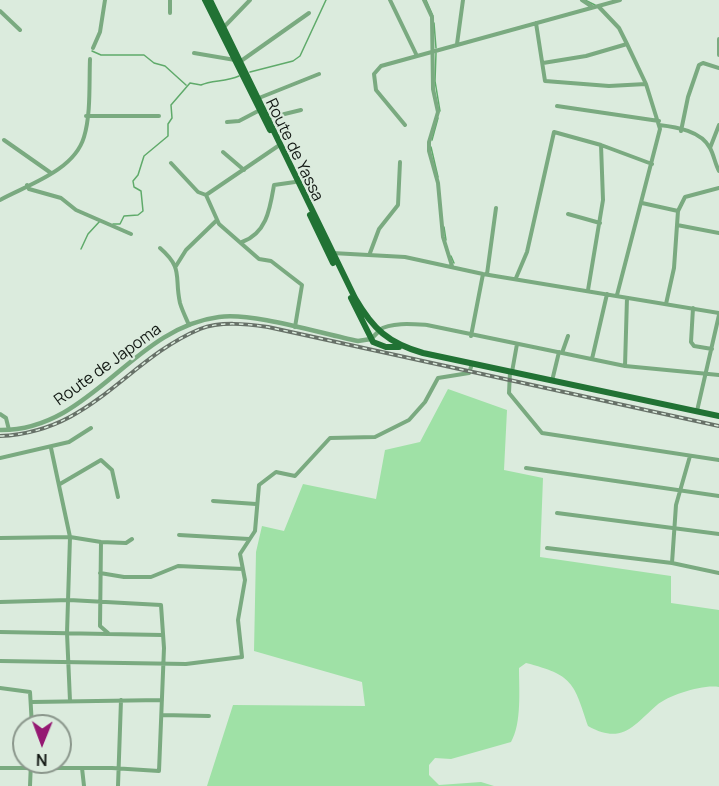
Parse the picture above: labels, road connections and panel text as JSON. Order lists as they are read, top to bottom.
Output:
{
  "streets": {
    "main road": ["Route de Yassa"],
    "street": ["Route de Japoma"]
  },
  "north": "bottom"
}
